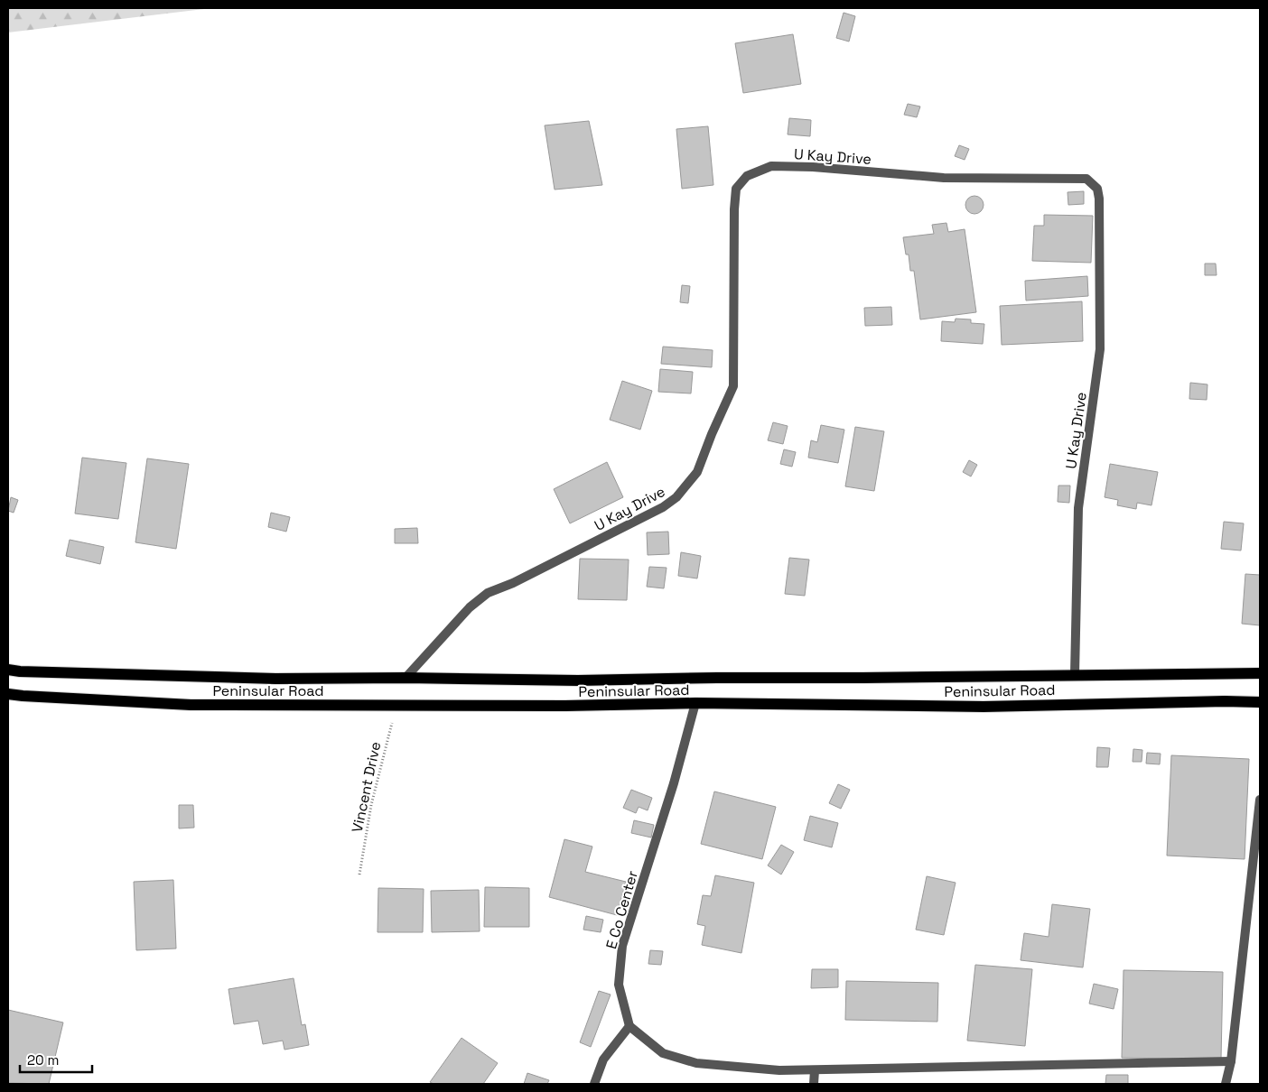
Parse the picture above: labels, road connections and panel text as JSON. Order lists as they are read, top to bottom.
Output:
{
  "streets": {
    "main road": ["Peninsular Road"],
    "street": ["U Kay Drive", "E Co Center"],
    "path": ["Vincent Drive"]
  },
  "crossings": [
    ["U Kay Drive", "Peninsular Road"],
    ["Peninsular Road", "Vincent Drive"],
    ["Peninsular Road", "E Co Center"]
  ],
  "scale_bar": "20 m"
}
